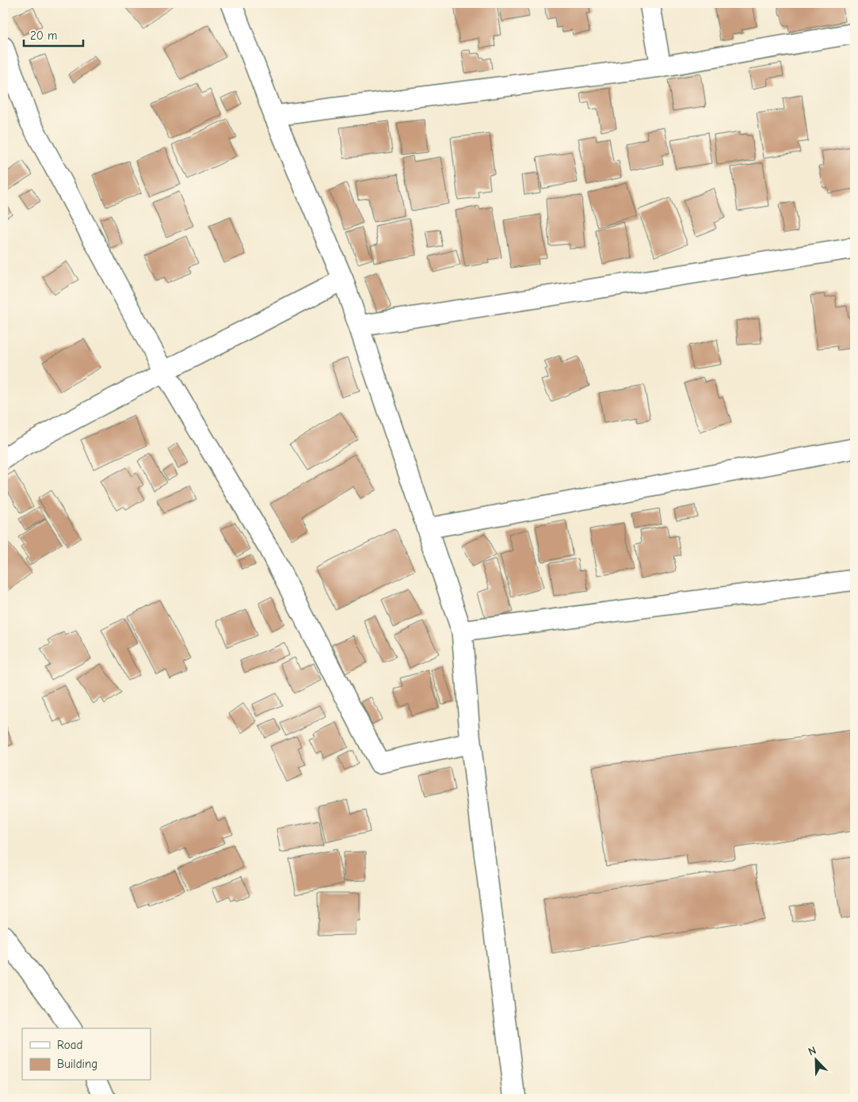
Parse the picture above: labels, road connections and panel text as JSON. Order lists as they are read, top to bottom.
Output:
{
  "legend": ["Road", "Building"],
  "scale_bar": "20 m",
  "north": "top left"
}
